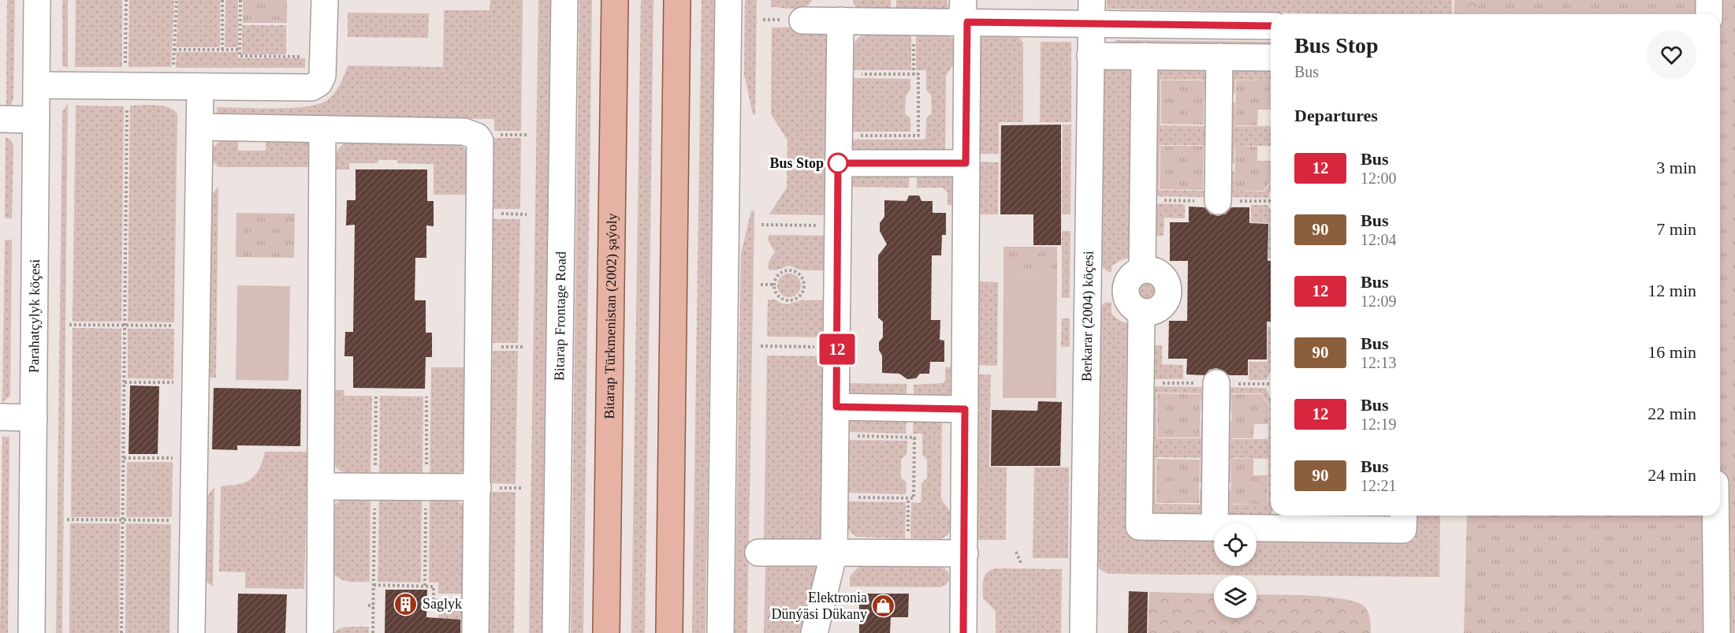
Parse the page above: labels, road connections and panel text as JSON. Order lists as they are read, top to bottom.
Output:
{
  "streets": {
    "main road": ["Bitarap Türkmenistan (2002) şaýoly"],
    "street": ["Berkarar (2004) köçesi", "Parahatçylyk köçesi", "Bitarap Frontage Road"]
  },
  "places": {
    "other": ["Bus Stop"],
    "building": ["Saglyk"],
    "shop": ["Elektronia Dünýäsi Dükany"]
  },
  "lines": ["bus line 12"],
  "page": {
    "on_map": "12",
    "heading": [
      ["Bus Stop", "Bus"],
      "Departures"
    ],
    "list": [
      {
        "mark": "12",
        "name": "Bus",
        "note": "12:00",
        "value": "3 min"
      },
      {
        "mark": "90",
        "name": "Bus",
        "note": "12:04",
        "value": "7 min"
      },
      {
        "mark": "12",
        "name": "Bus",
        "note": "12:09",
        "value": "12 min"
      },
      {
        "mark": "90",
        "name": "Bus",
        "note": "12:13",
        "value": "16 min"
      },
      {
        "mark": "12",
        "name": "Bus",
        "note": "12:19",
        "value": "22 min"
      },
      {
        "mark": "90",
        "name": "Bus",
        "note": "12:21",
        "value": "24 min"
      }
    ]
  }
}
